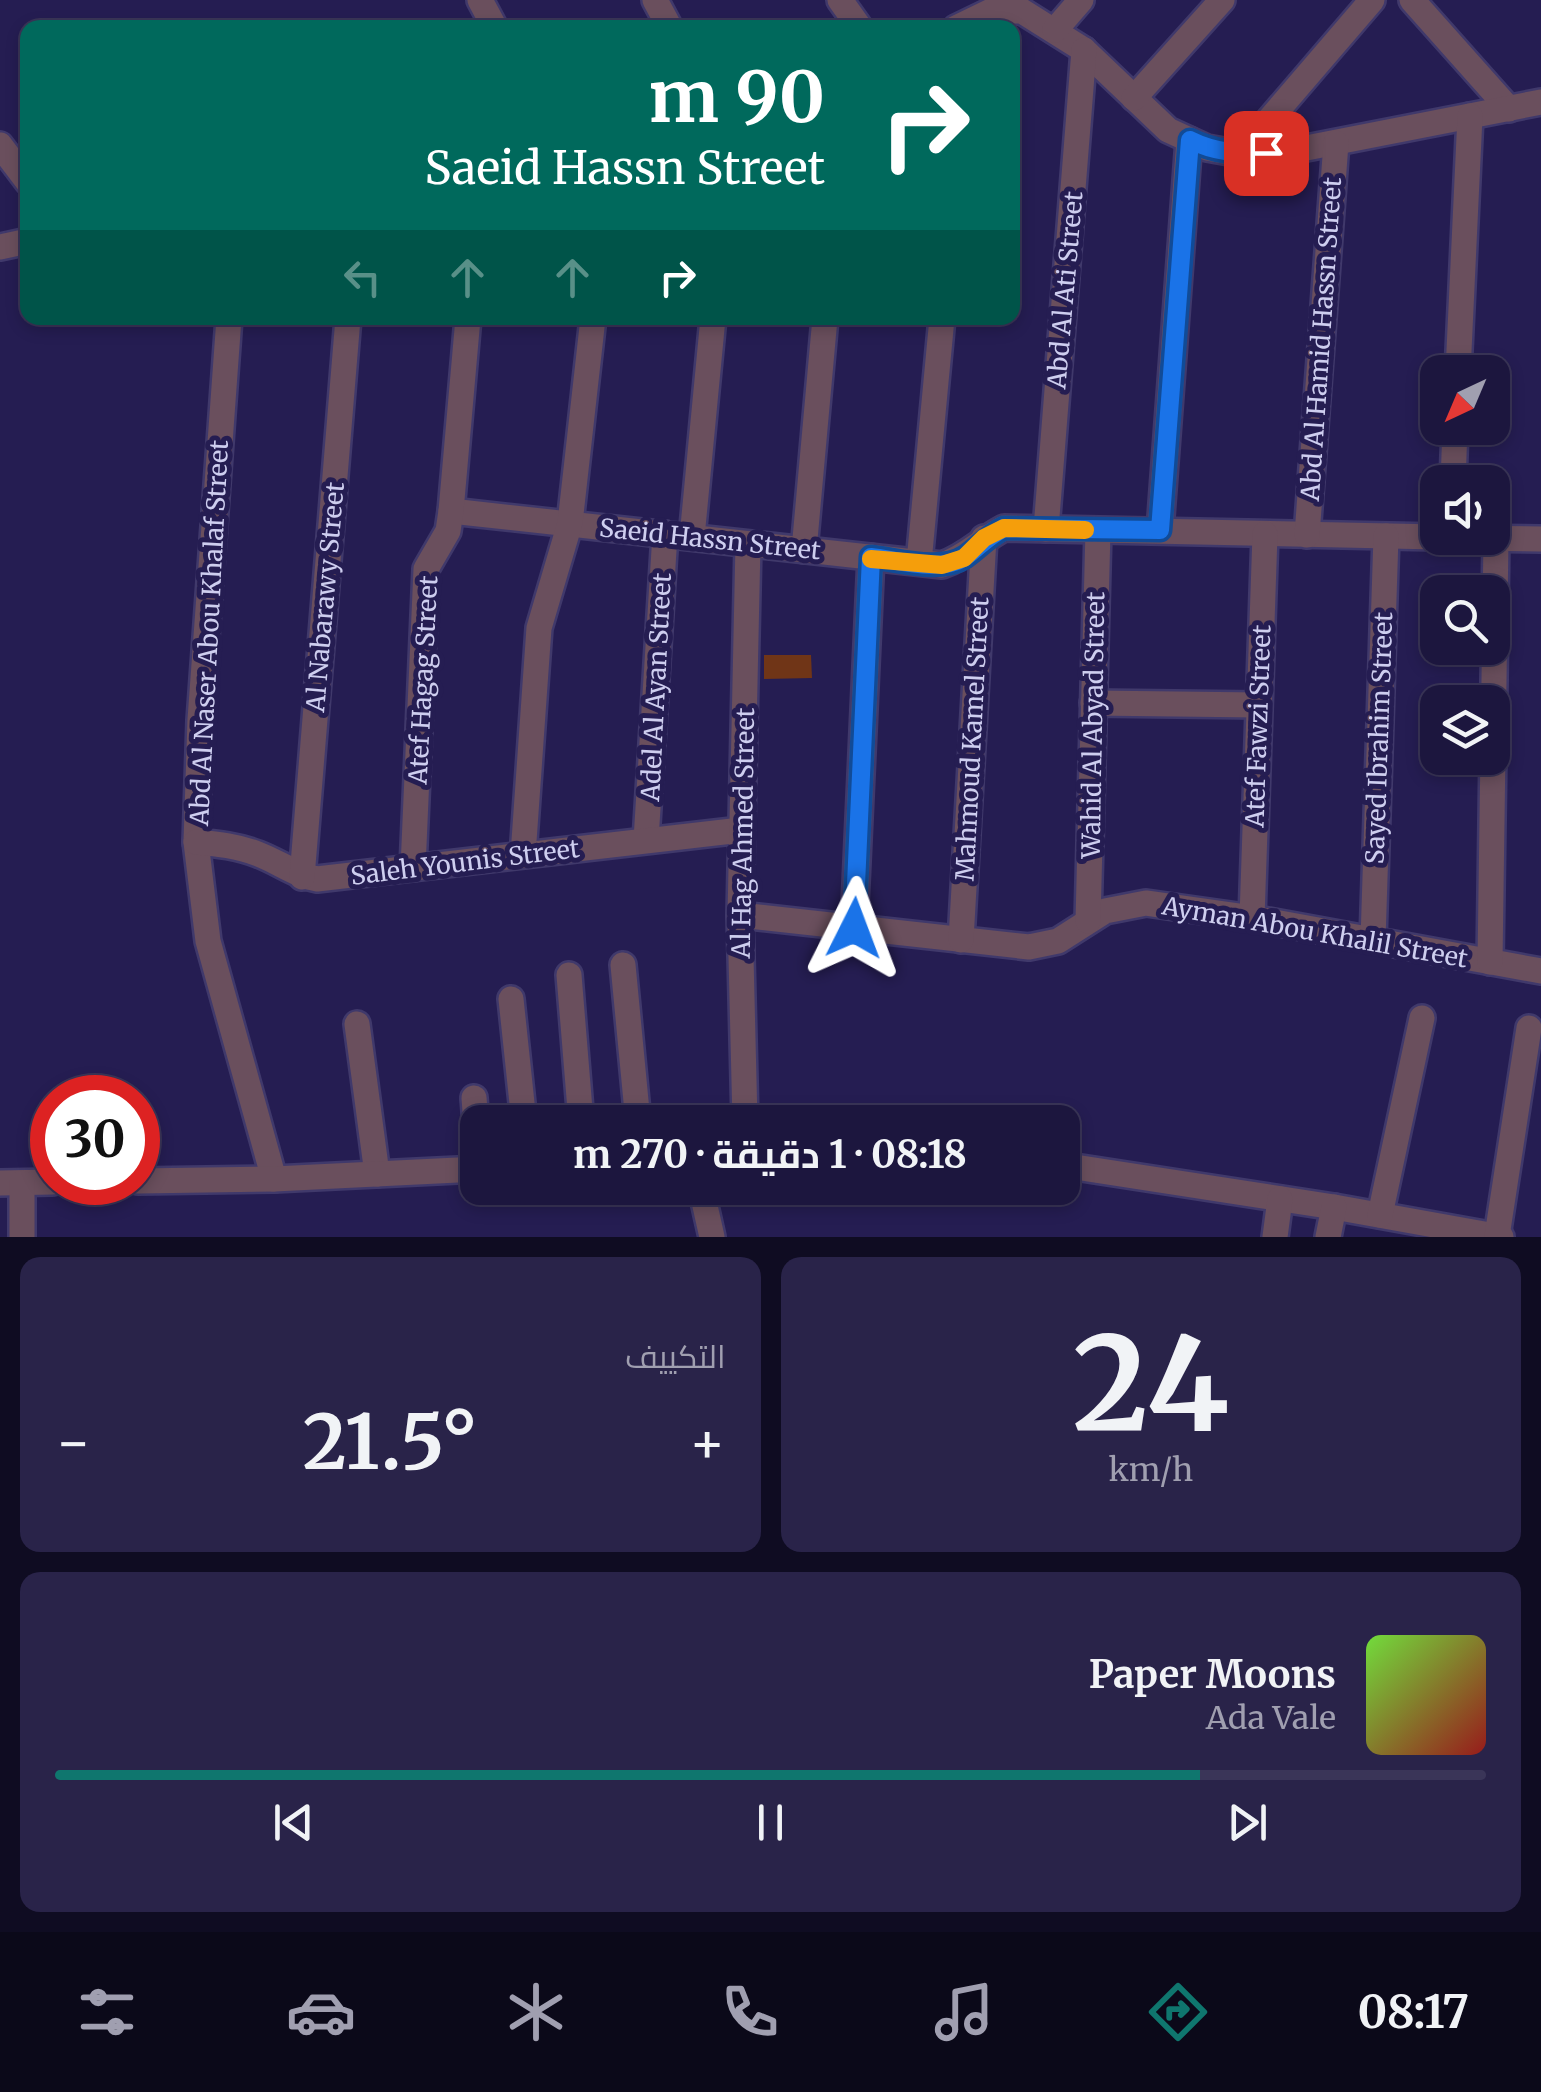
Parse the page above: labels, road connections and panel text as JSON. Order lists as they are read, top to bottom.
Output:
{
  "streets": {
    "street": [
      "Abd Al Ati Street",
      "Abd Al Hamid Hassn Street",
      "Saeid Hassn Street",
      "Al Nabarawy Street",
      "Abd Al Naser Abou Khalaf Street",
      "Atef Hagag Street",
      "Adel Al Ayan Street",
      "Wahid Al Abyad Street",
      "Atef Fawzi Street",
      "Sayed Ibrahim Street",
      "Mahmoud Kamel Street",
      "Al Hag Ahmed Street",
      "Saleh Younis Street",
      "Ayman Abou Khalil Street"
    ]
  },
  "crossings": [
    ["Abd Al Ati Street", "Saeid Hassn Street"],
    ["Abd Al Hamid Hassn Street", "Saeid Hassn Street"],
    ["Saeid Hassn Street", "Atef Hagag Street"],
    ["Saeid Hassn Street", "Adel Al Ayan Street"],
    ["Saeid Hassn Street", "Wahid Al Abyad Street"],
    ["Saeid Hassn Street", "Atef Fawzi Street"],
    ["Saeid Hassn Street", "Sayed Ibrahim Street"],
    ["Saeid Hassn Street", "Mahmoud Kamel Street"],
    ["Saeid Hassn Street", "Al Hag Ahmed Street"],
    ["Al Nabarawy Street", "Saleh Younis Street"],
    ["Abd Al Naser Abou Khalaf Street", "Saleh Younis Street"],
    ["Atef Hagag Street", "Saleh Younis Street"],
    ["Adel Al Ayan Street", "Saleh Younis Street"],
    ["Wahid Al Abyad Street", "Ayman Abou Khalil Street"],
    ["Atef Fawzi Street", "Ayman Abou Khalil Street"],
    ["Sayed Ibrahim Street", "Ayman Abou Khalil Street"],
    ["Mahmoud Kamel Street", "Ayman Abou Khalil Street"],
    ["Al Hag Ahmed Street", "Saleh Younis Street"],
    ["Al Hag Ahmed Street", "Ayman Abou Khalil Street"]
  ],
  "north": "bottom left",
  "page": {
    "turn": ["90 m", "Saeid Hassn Street"],
    "limit": "30",
    "trip": "08:18 · 1 دقيقة · 270 m",
    "tile": [
      ["24", "km/h"],
      "التكييف"
    ],
    "heat": ["−", "21.5°", "+"],
    "song": ["Paper Moons", "Ada Vale"],
    "tabs": "08:17"
  }
}
